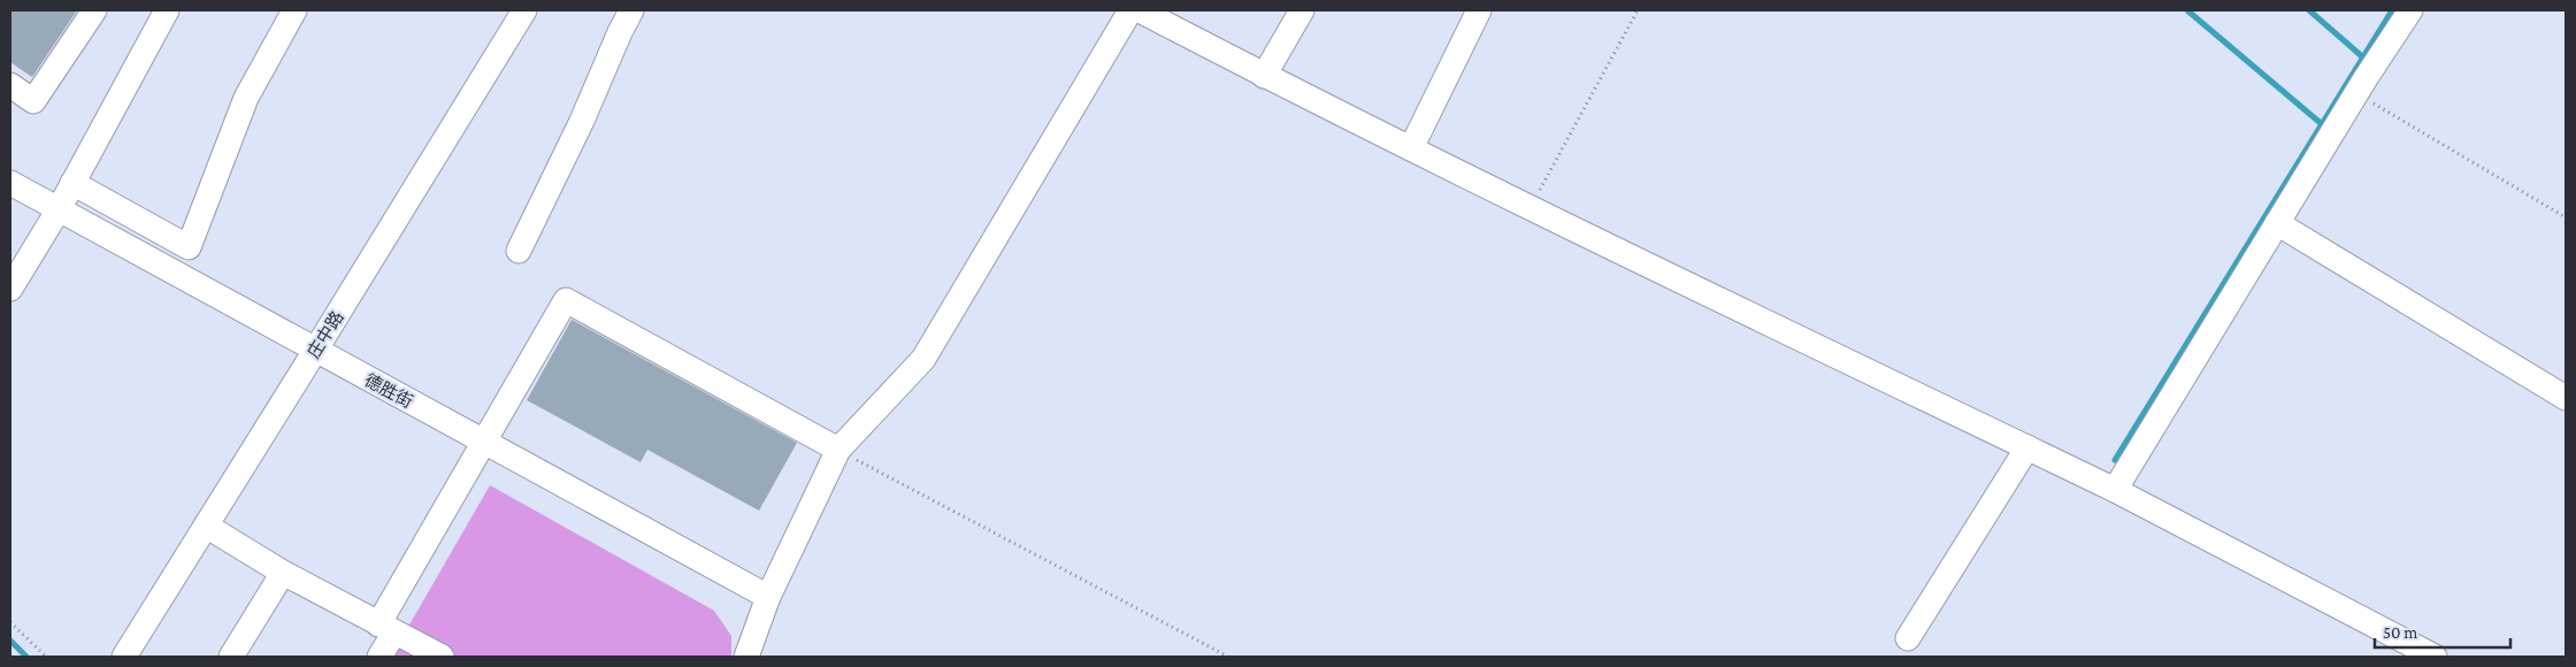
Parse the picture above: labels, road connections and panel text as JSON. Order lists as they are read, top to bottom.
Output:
{
  "streets": {
    "street": ["庄中路", "德胜街"]
  },
  "crossings": [
    ["庄中路", "德胜街"]
  ],
  "scale_bar": "50 m"
}
